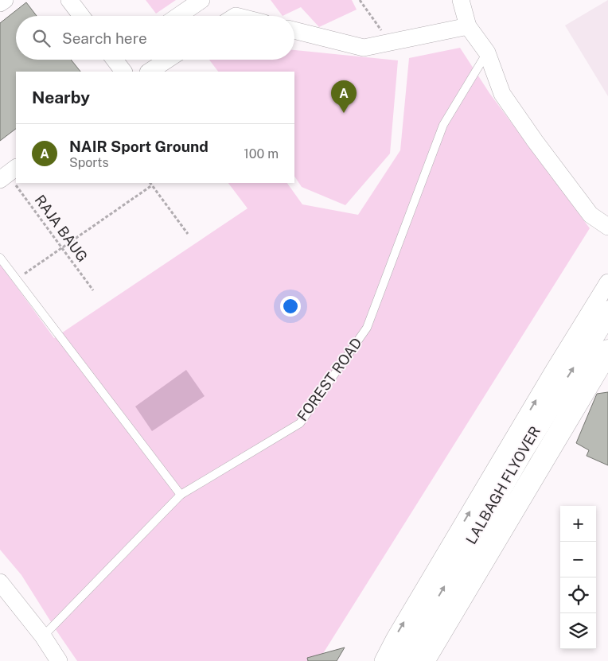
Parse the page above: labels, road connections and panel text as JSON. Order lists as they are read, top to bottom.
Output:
{
  "streets": {
    "highway": ["LALBAGH FLYOVER"],
    "lane": ["FOREST ROAD"],
    "path": ["RAJA BAUG"]
  },
  "page": {
    "search": "Search here",
    "heading": "Nearby",
    "pins": "A",
    "list": [
      {
        "mark": "A",
        "name": "NAIR Sport Ground",
        "note": "Sports",
        "value": "100 m"
      }
    ],
    "map_buttons": ["+", "−"]
  }
}
